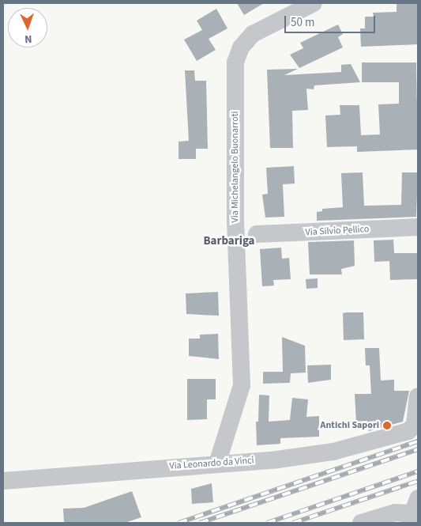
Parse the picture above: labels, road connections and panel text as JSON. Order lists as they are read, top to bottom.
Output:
{
  "streets": {
    "street": ["Via Michelangelo Buonarroti", "Via Silvio Pellico", "Via Leonardo da Vinci"]
  },
  "crossings": [
    ["Via Michelangelo Buonarroti", "Via Leonardo da Vinci"]
  ],
  "districts": ["Barbariga"],
  "places": ["Antichi Sapori"],
  "scale_bar": "50 m",
  "north": "bottom"
}
